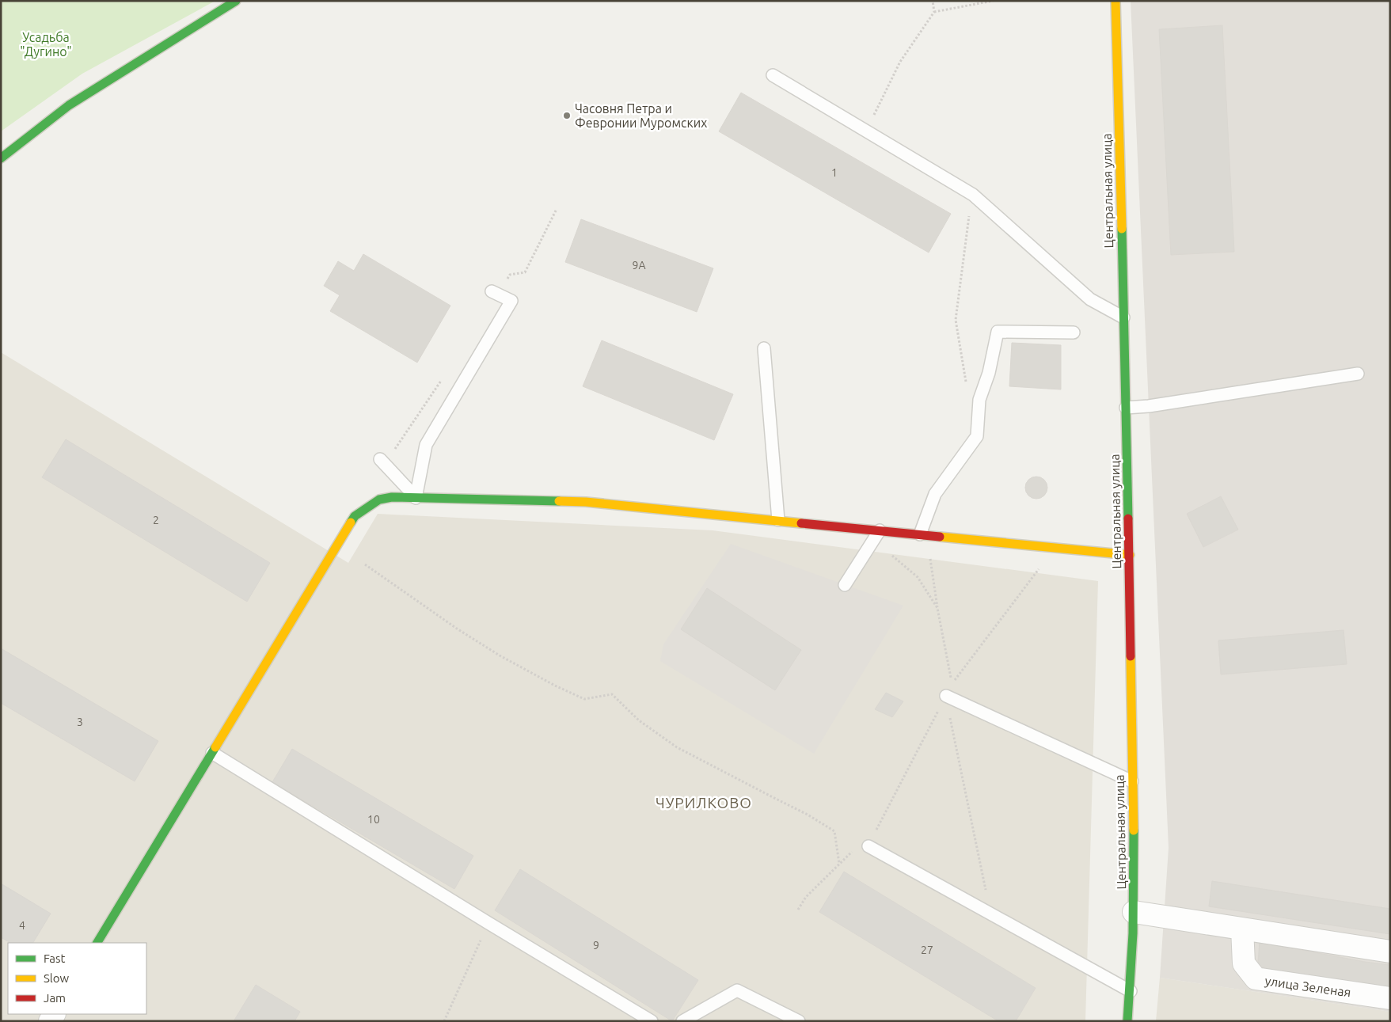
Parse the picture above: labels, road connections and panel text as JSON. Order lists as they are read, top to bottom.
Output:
{
  "streets": {
    "street": ["Центральная улица", "улица Зеленая"]
  },
  "districts": ["ЧУРИЛКОВО"],
  "parks": ["Усадьба \"Дугино\""],
  "places": ["Часовня Петра и Февронии Муромских"],
  "house_numbers": [
    "1",
    "9А",
    "2",
    "3",
    "10",
    "4",
    "9",
    "27"
  ],
  "legend": ["Fast", "Slow", "Jam"]
}
